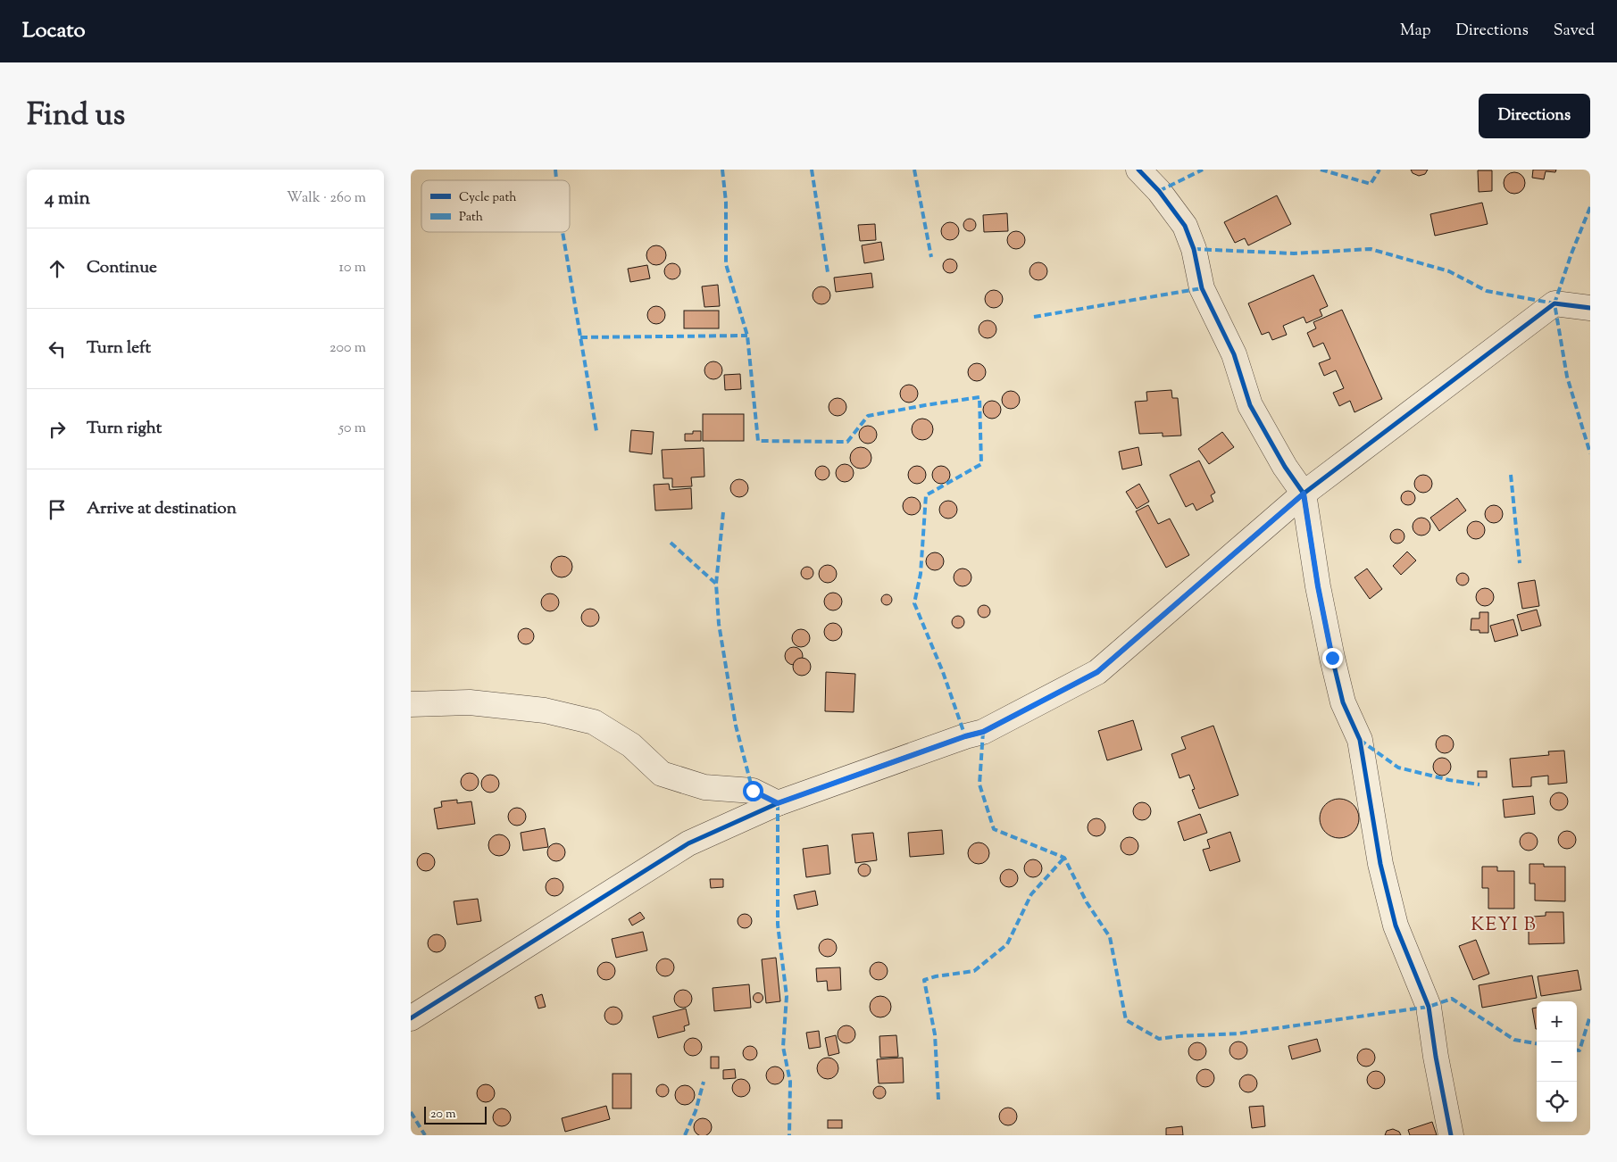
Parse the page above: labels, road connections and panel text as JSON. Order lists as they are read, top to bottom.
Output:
{
  "districts": ["KEYI B"],
  "legend": ["Cycle path", "Path"],
  "scale_bar": "20 m",
  "page": {
    "header": "Locato",
    "nav": ["Map", "Directions", "Saved"],
    "title": "Find us",
    "buttons": "Directions",
    "heading": ["4 min", "Walk · 260 m"],
    "list": [
      ["Continue", "10 m"],
      ["Turn left", "200 m"],
      ["Turn right", "50 m"],
      "Arrive at destination"
    ],
    "map_buttons": ["+", "−"],
    "scale": "20 m"
  }
}
